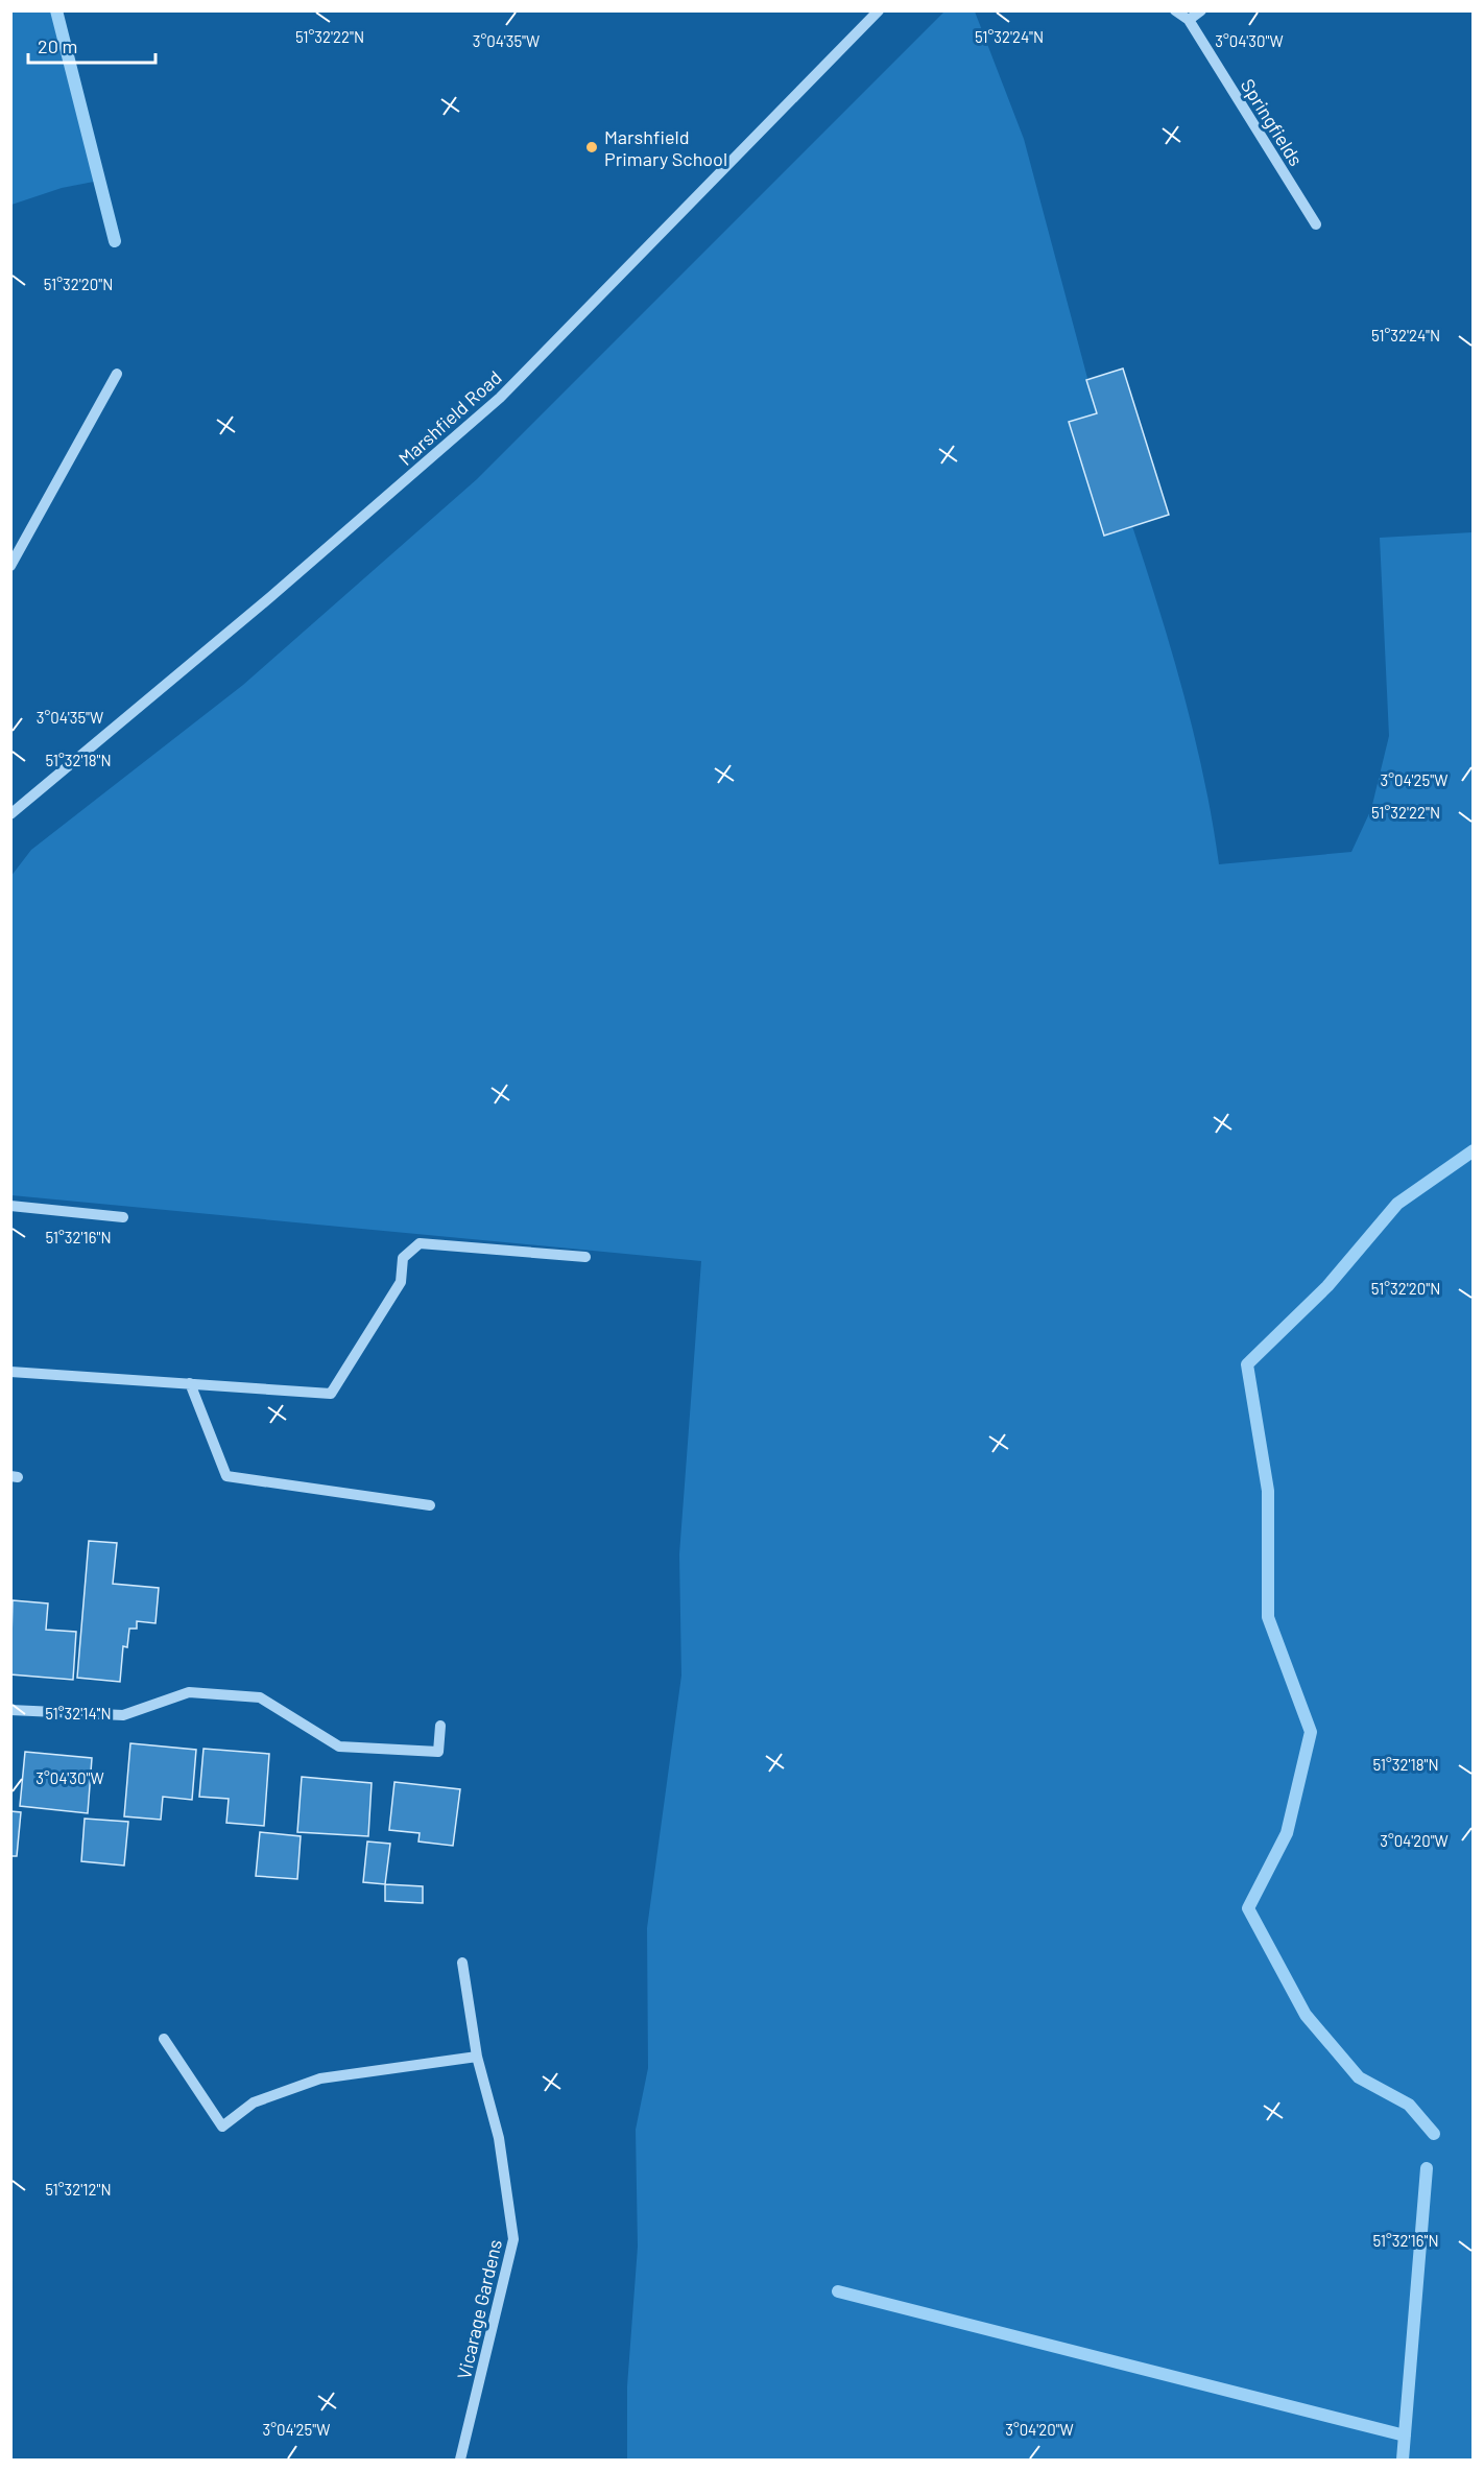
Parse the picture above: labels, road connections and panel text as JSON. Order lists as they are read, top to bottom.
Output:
{
  "streets": {
    "street": ["Springfields", "Marshfield Road", "Vicarage Gardens"]
  },
  "places": ["Marshfield Primary School"],
  "scale_bar": "20 m",
  "coordinates": [
    "51°32'24\"N",
    "51°32'22\"N",
    "3°04'35\"W",
    "3°04'30\"W",
    "51°32'20\"N",
    "51°32'18\"N",
    "3°04'25\"W",
    "51°32'16\"N",
    "51°32'14\"N",
    "3°04'20\"W",
    "51°32'12\"N"
  ]
}
